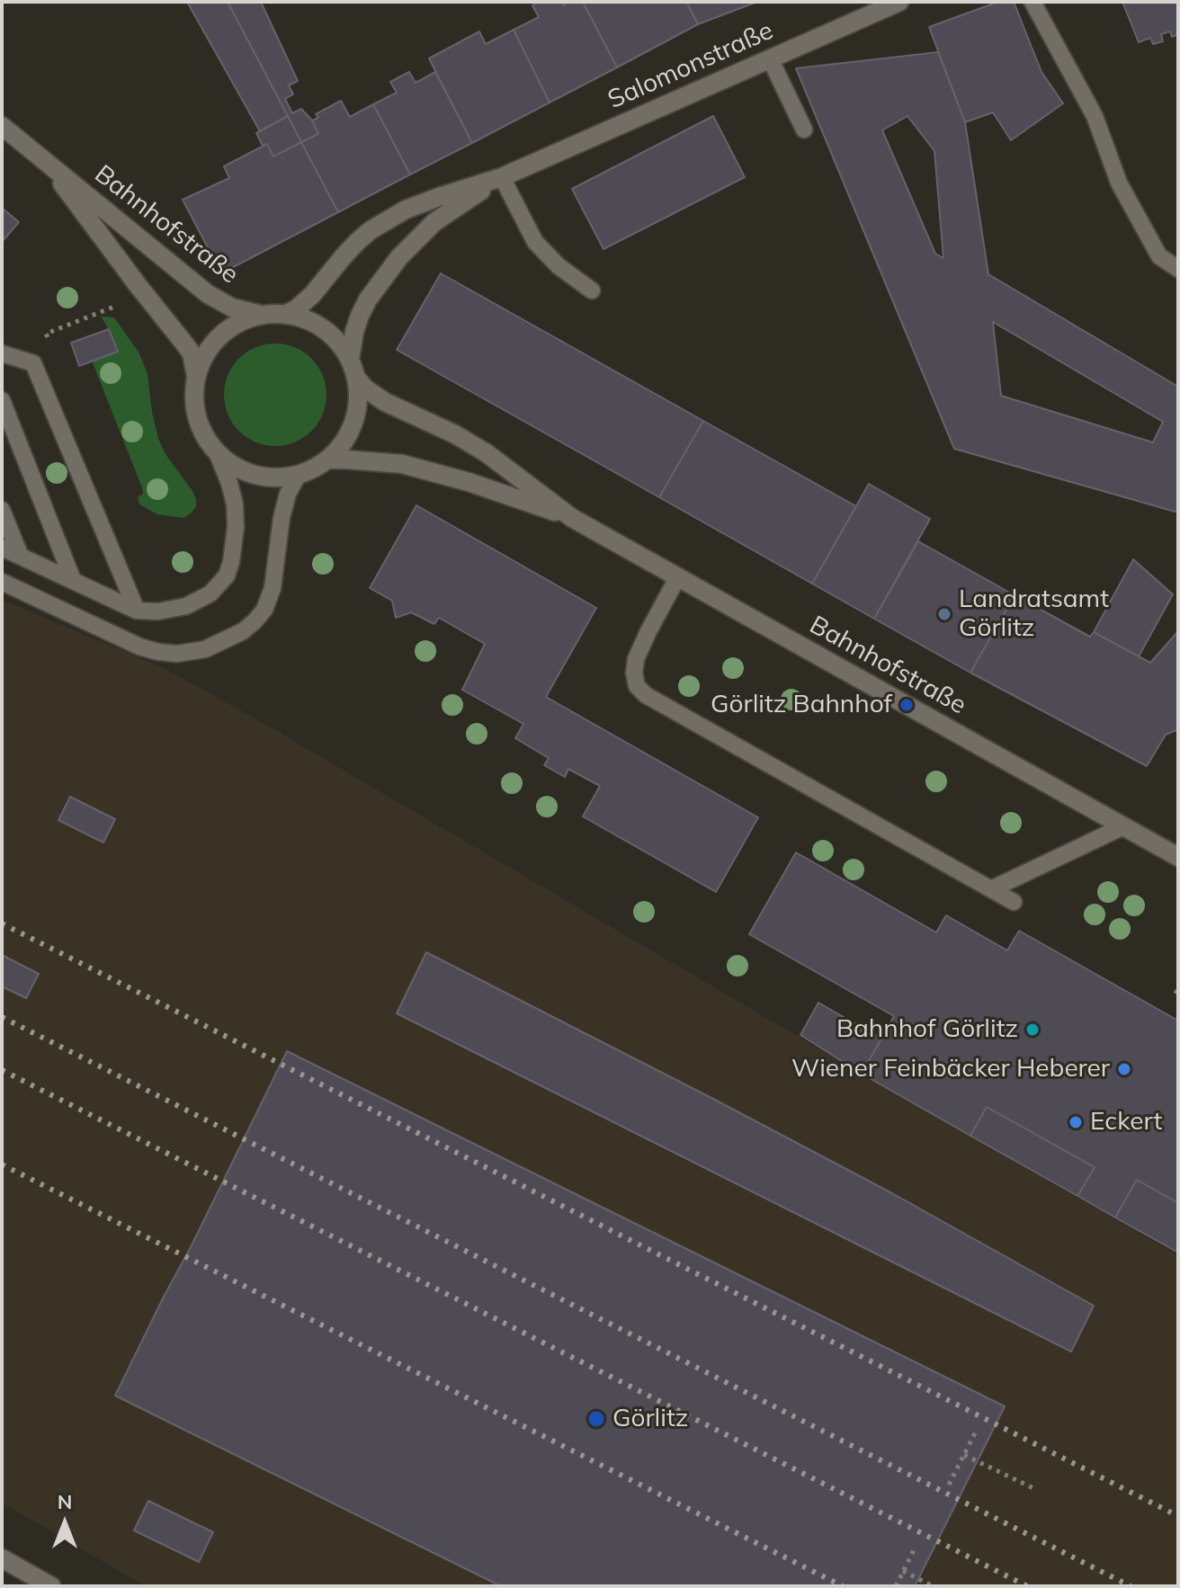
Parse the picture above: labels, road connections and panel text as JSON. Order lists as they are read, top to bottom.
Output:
{
  "streets": {
    "main road": ["Salomonstraße", "Bahnhofstraße"]
  },
  "crossings": [
    ["Salomonstraße", "Bahnhofstraße"]
  ],
  "places": [
    "Landratsamt Görlitz",
    "Görlitz Bahnhof",
    "Bahnhof Görlitz",
    "Wiener Feinbäcker Heberer",
    "Eckert",
    "Görlitz"
  ],
  "north": "top"
}
